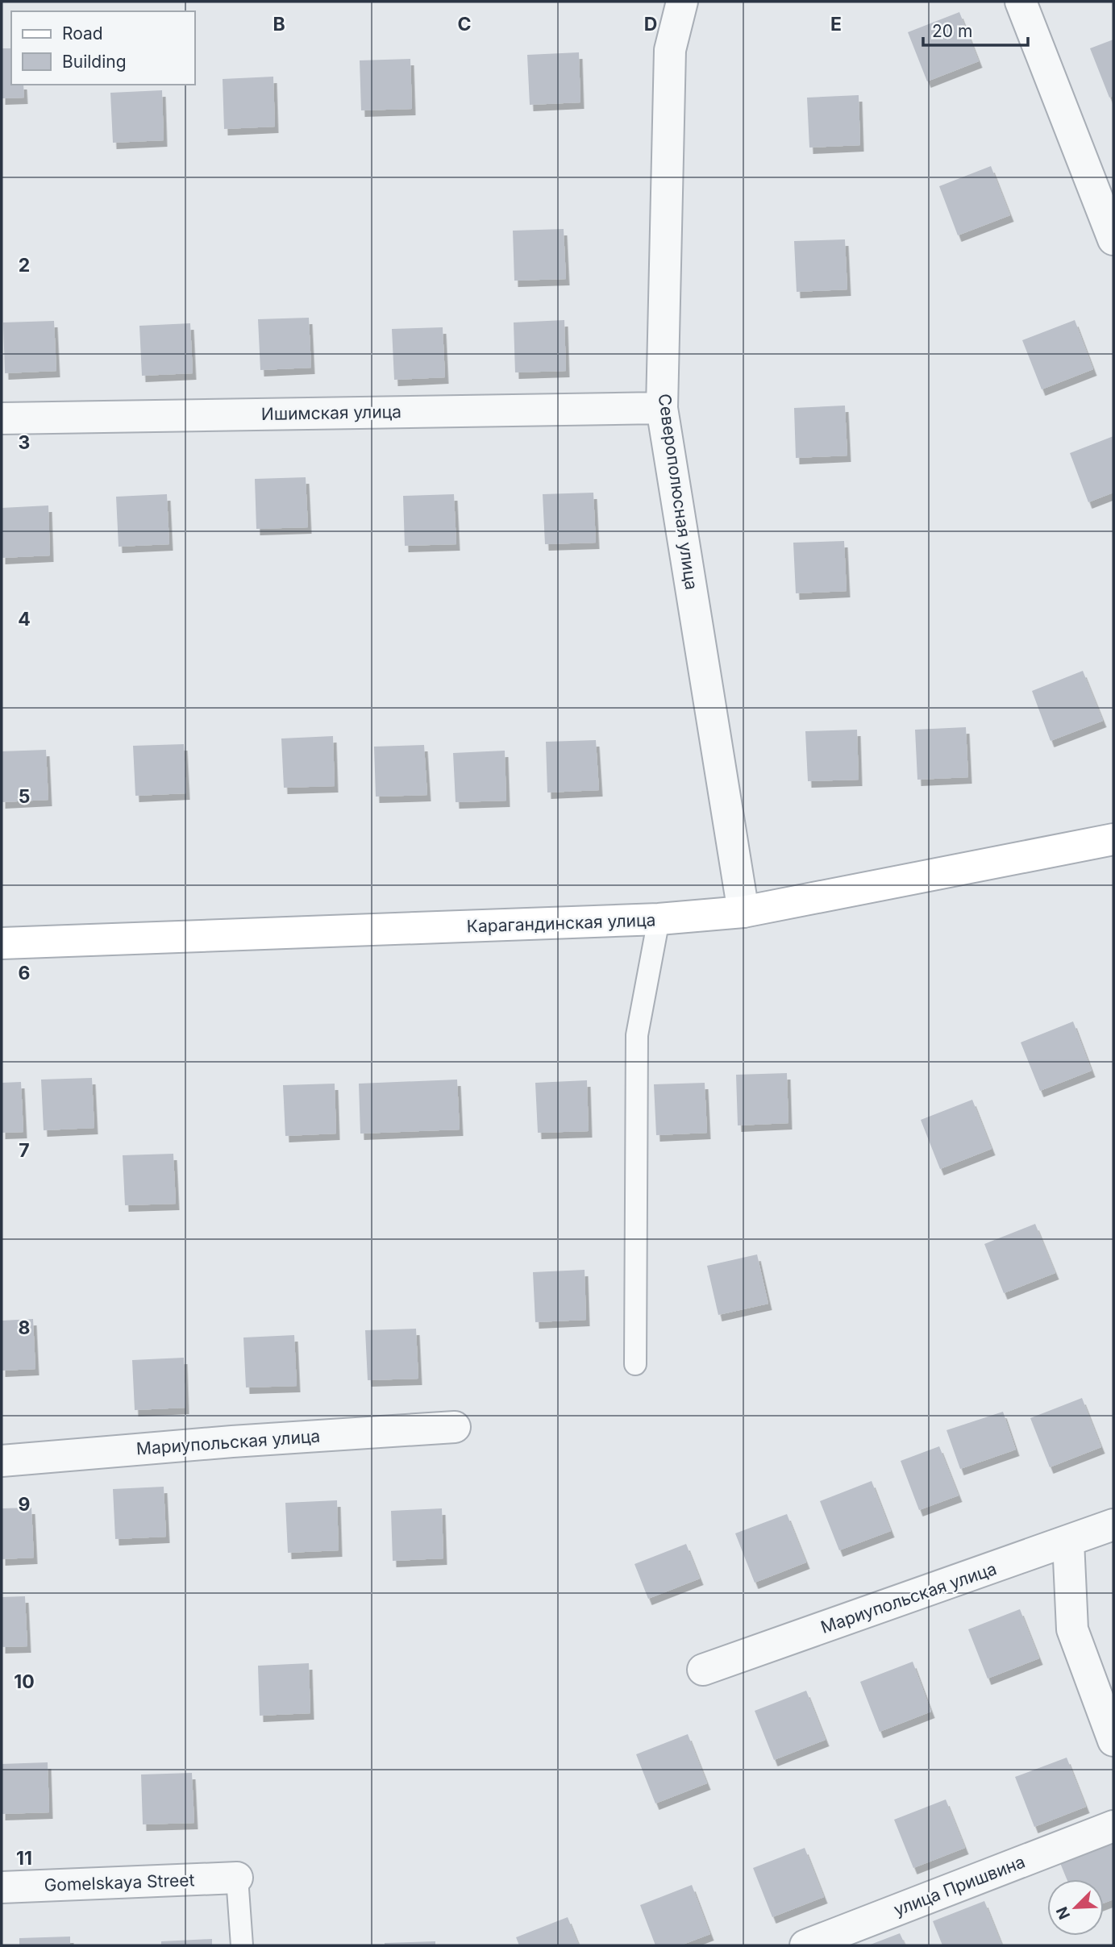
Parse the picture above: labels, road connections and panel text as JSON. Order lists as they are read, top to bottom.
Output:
{
  "streets": {
    "street": [
      "Ишимская улица",
      "Северополюсная улица",
      "Карагандинская улица",
      "Мариупольская улица",
      "Gomelskaya Street",
      "улица Пришвина"
    ]
  },
  "crossings": [
    ["Ишимская улица", "Северополюсная улица"],
    ["Северополюсная улица", "Карагандинская улица"]
  ],
  "legend": ["Road", "Building"],
  "scale_bar": "20 m",
  "north": "bottom left",
  "grid": {
    "columns": [
      "B",
      "C",
      "D",
      "E"
    ],
    "rows": [
      "2",
      "3",
      "4",
      "5",
      "6",
      "7",
      "8",
      "9",
      "10",
      "11"
    ]
  }
}
